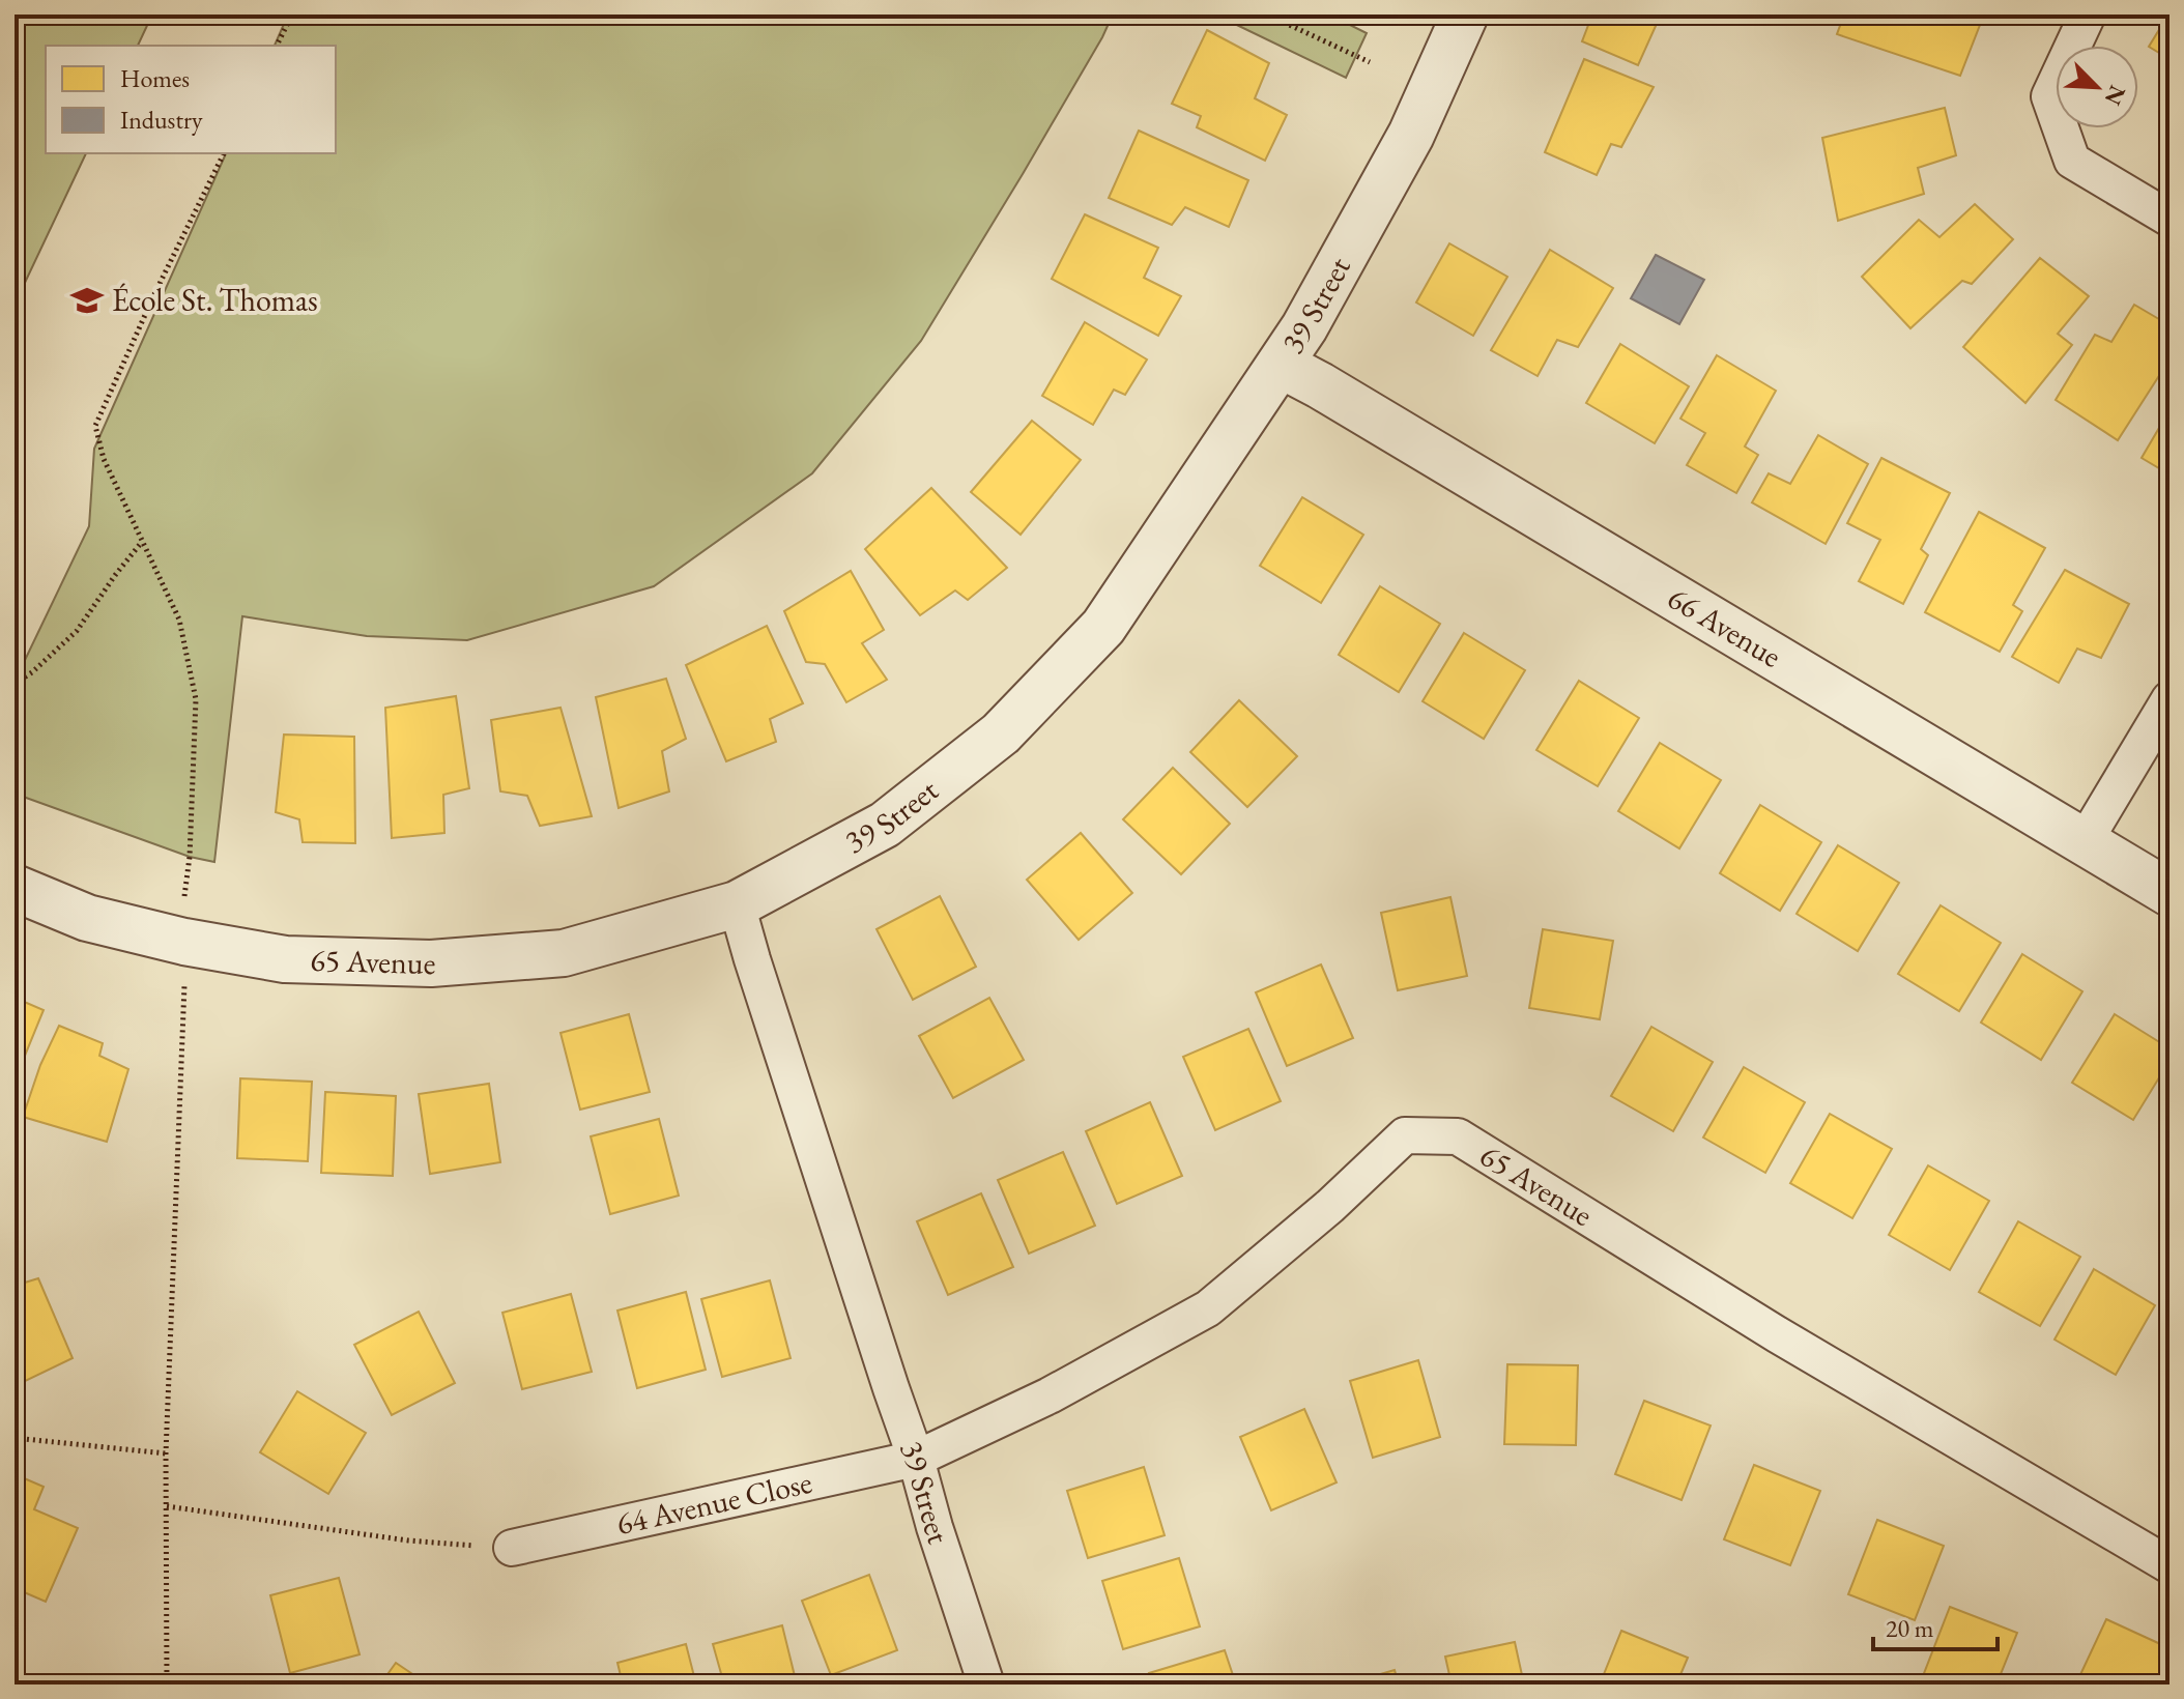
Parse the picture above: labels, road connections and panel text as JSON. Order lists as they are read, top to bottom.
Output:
{
  "streets": {
    "street": [
      "39 Street",
      "66 Avenue",
      "65 Avenue",
      "64 Avenue Close"
    ]
  },
  "crossings": [
    ["39 Street", "66 Avenue"],
    ["39 Street", "65 Avenue"],
    ["39 Street", "64 Avenue Close"],
    ["65 Avenue", "64 Avenue Close"]
  ],
  "places": {
    "school or university": ["École St. Thomas"]
  },
  "legend": ["Homes", "Industry"],
  "scale_bar": "20 m",
  "north": "bottom right"
}
